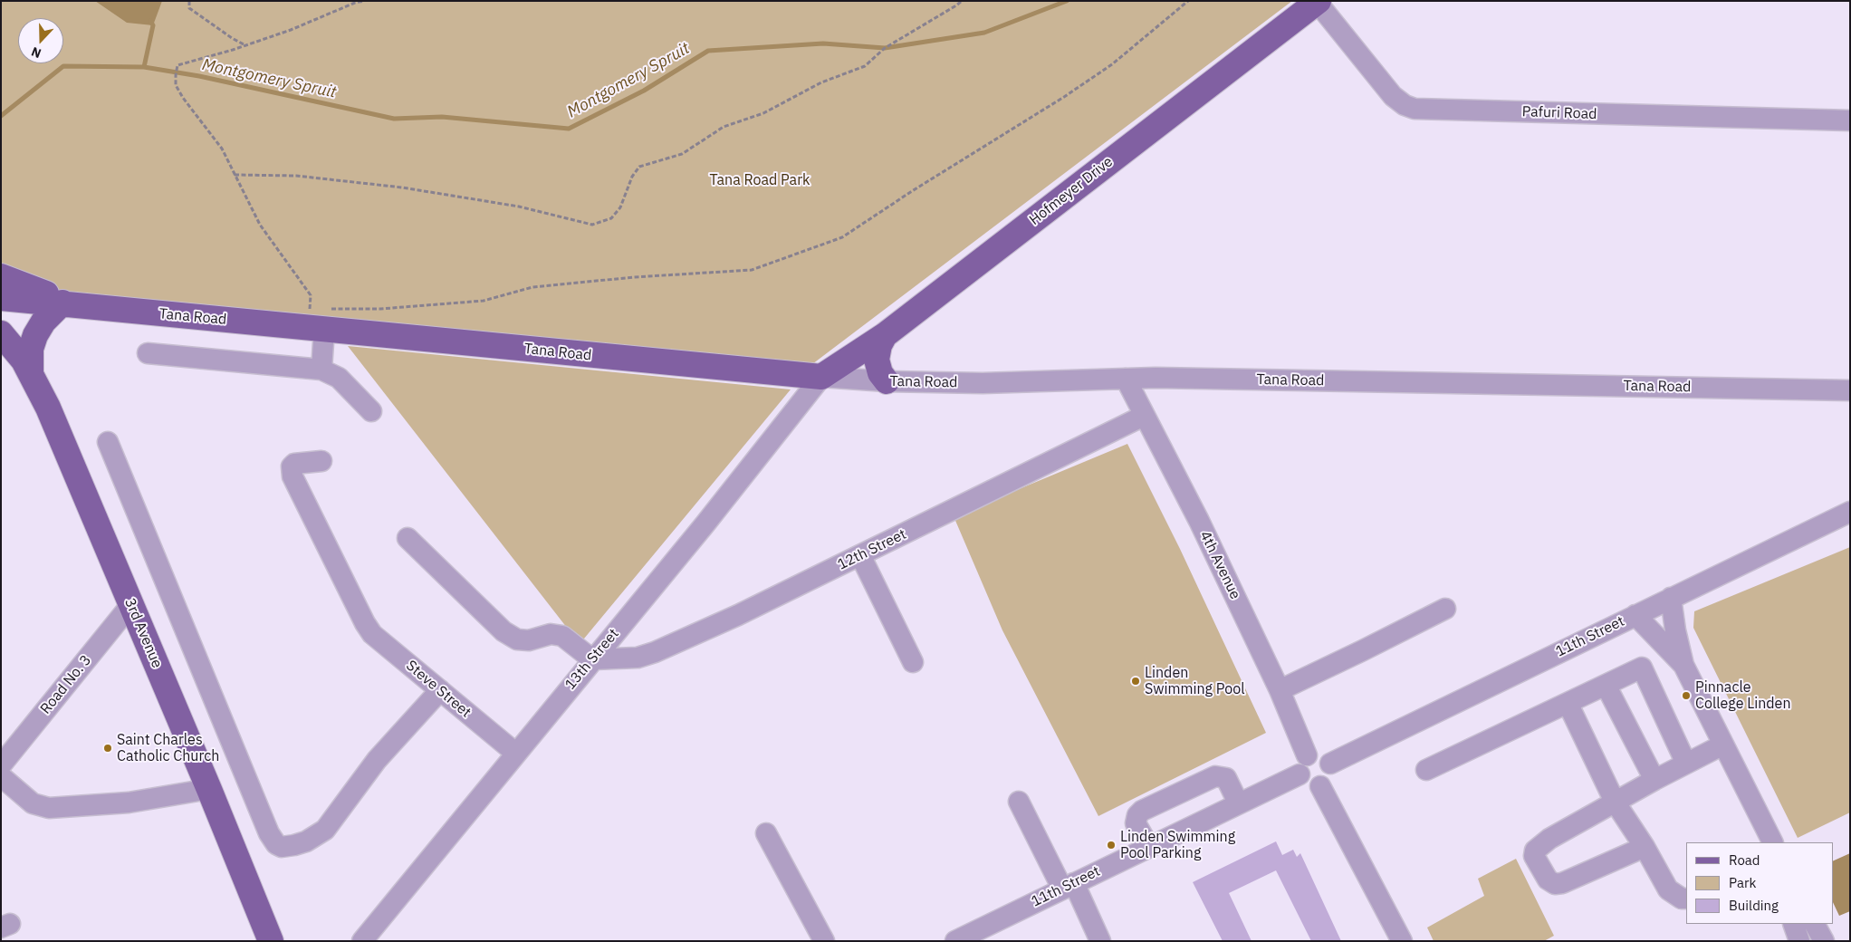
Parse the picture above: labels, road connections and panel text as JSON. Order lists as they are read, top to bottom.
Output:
{
  "streets": {
    "main road": ["Hofmeyer Drive", "Tana Road", "3rd Avenue"],
    "street": [
      "Pafuri Road",
      "12th Street",
      "4th Avenue",
      "11th Street",
      "13th Street",
      "Road No. 3",
      "Steve Street"
    ]
  },
  "crossings": [
    ["Pafuri Road", "Hofmeyer Drive"],
    ["Hofmeyer Drive", "Tana Road"],
    ["Hofmeyer Drive", "13th Street"],
    ["Tana Road", "4th Avenue"],
    ["Tana Road", "13th Street"],
    ["12th Street", "4th Avenue"],
    ["12th Street", "13th Street"],
    ["4th Avenue", "11th Street"],
    ["3rd Avenue", "Road No. 3"],
    ["13th Street", "Steve Street"]
  ],
  "water": ["Montgomery Spruit"],
  "parks": ["Tana Road Park"],
  "places": [
    "Linden Swimming Pool",
    "Pinnacle College Linden",
    "Saint Charles Catholic Church",
    "Linden Swimming Pool Parking"
  ],
  "legend": ["Road", "Park", "Building"],
  "north": "bottom"
}
